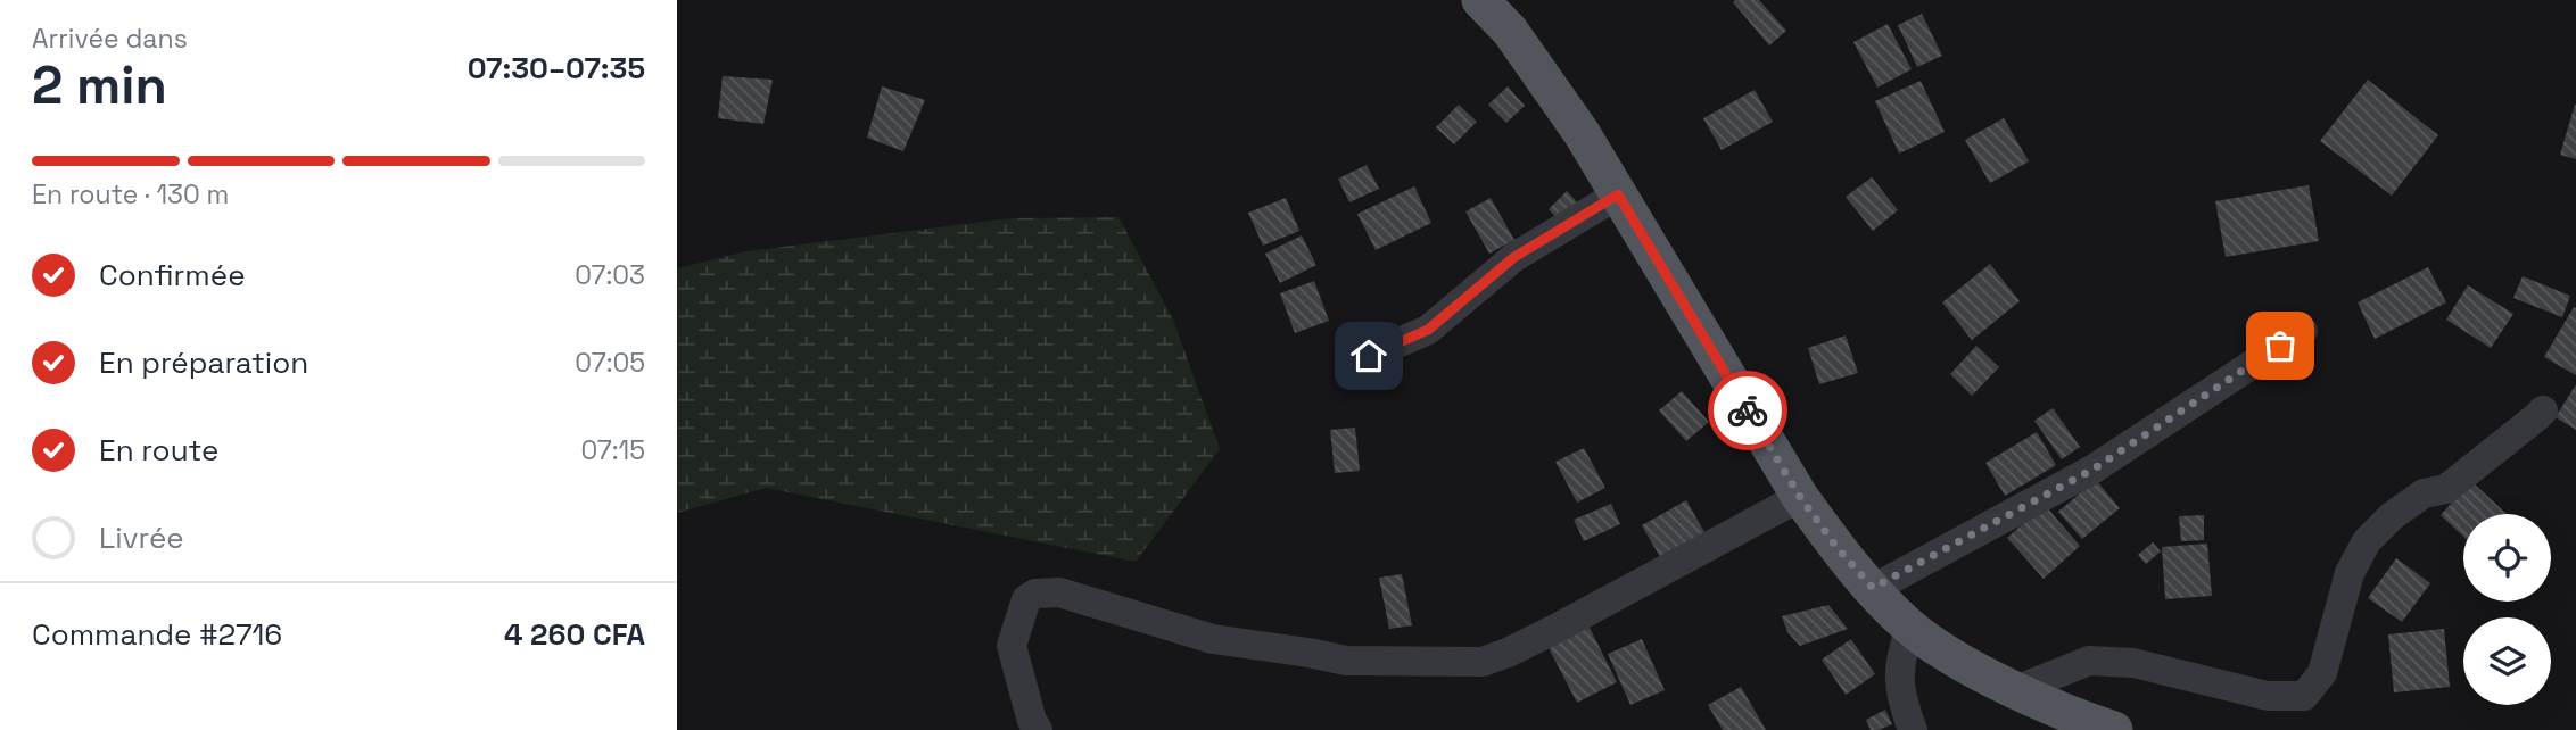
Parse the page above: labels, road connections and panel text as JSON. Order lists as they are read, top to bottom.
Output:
{
  "page": {
    "heading": ["2 min", "Arrivée dans", "07:30–07:35"],
    "panel": ["Commande #2716", "4 260 CFA"],
    "bar": "En route · 130 m",
    "list": [
      ["Confirmée", "07:03"],
      ["En préparation", "07:05"],
      ["En route", "07:15"],
      "Livrée"
    ]
  }
}
